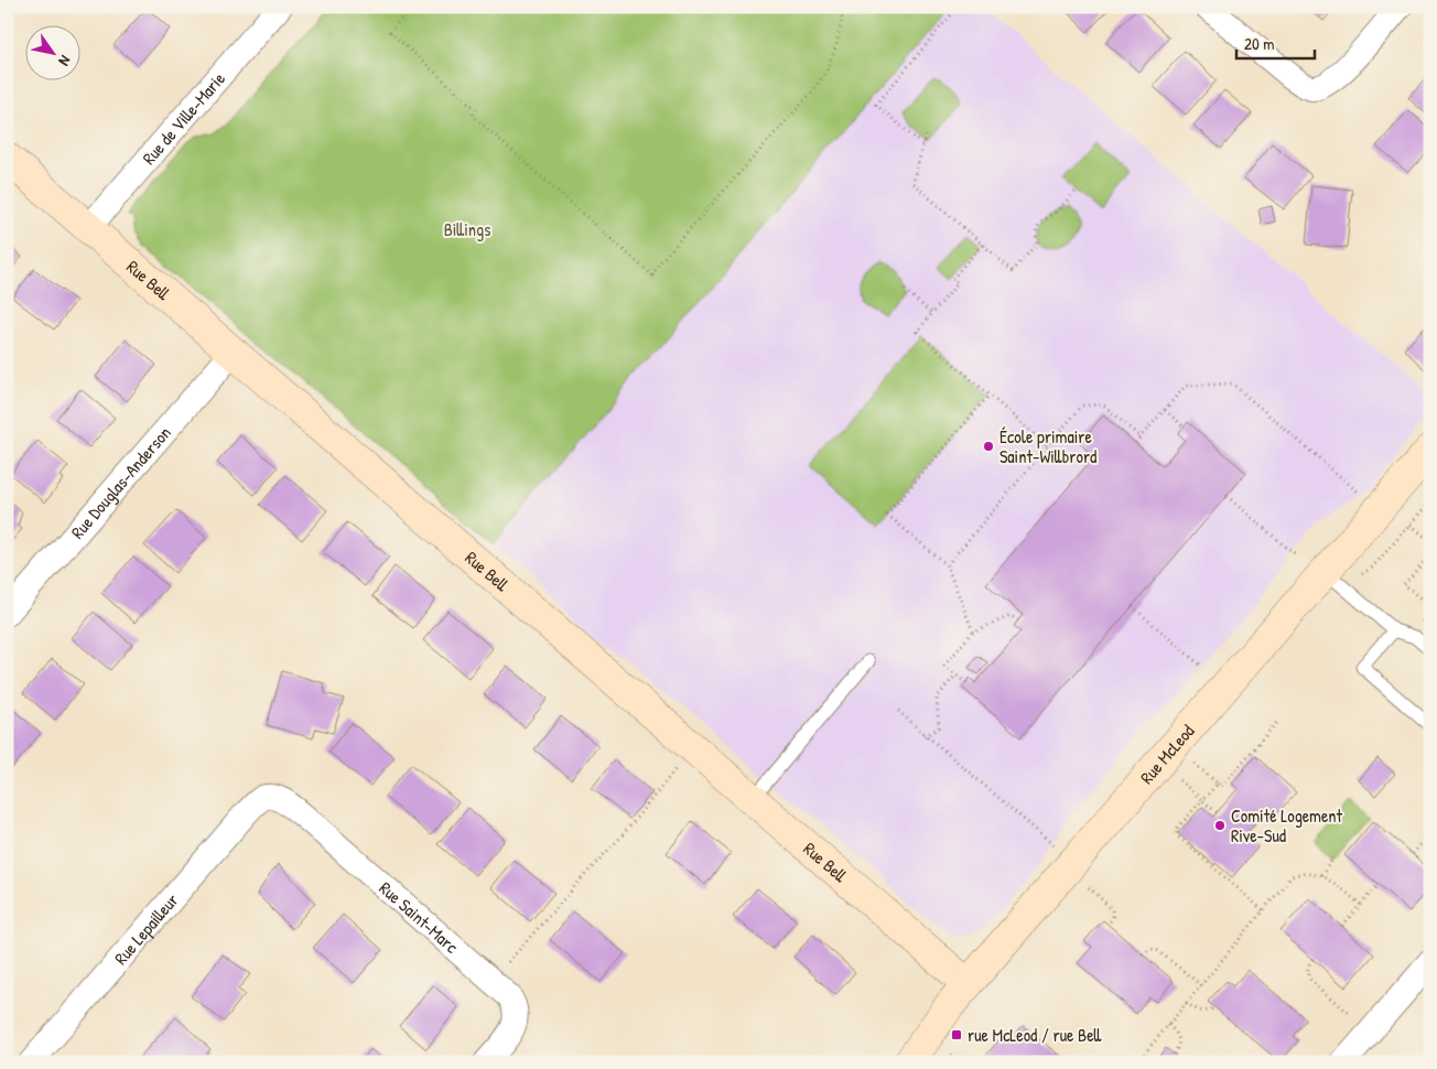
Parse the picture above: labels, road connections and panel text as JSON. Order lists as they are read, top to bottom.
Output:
{
  "streets": {
    "street": [
      "Rue de Ville-Marie",
      "Rue Bell",
      "Rue Douglas-Anderson",
      "Rue McLeod",
      "Rue Saint-Marc",
      "Rue Lepailleur"
    ]
  },
  "crossings": [
    ["Rue de Ville-Marie", "Rue Bell"],
    ["Rue Bell", "Rue Douglas-Anderson"],
    ["Rue Bell", "Rue McLeod"],
    ["Rue Saint-Marc", "Rue Lepailleur"]
  ],
  "parks": ["Billings"],
  "places": {
    "other": ["École primaire Saint-Willbrord", "Comité Logement Rive-Sud"],
    "transit": ["rue McLeod / rue Bell"]
  },
  "scale_bar": "20 m",
  "north": "bottom right"
}
